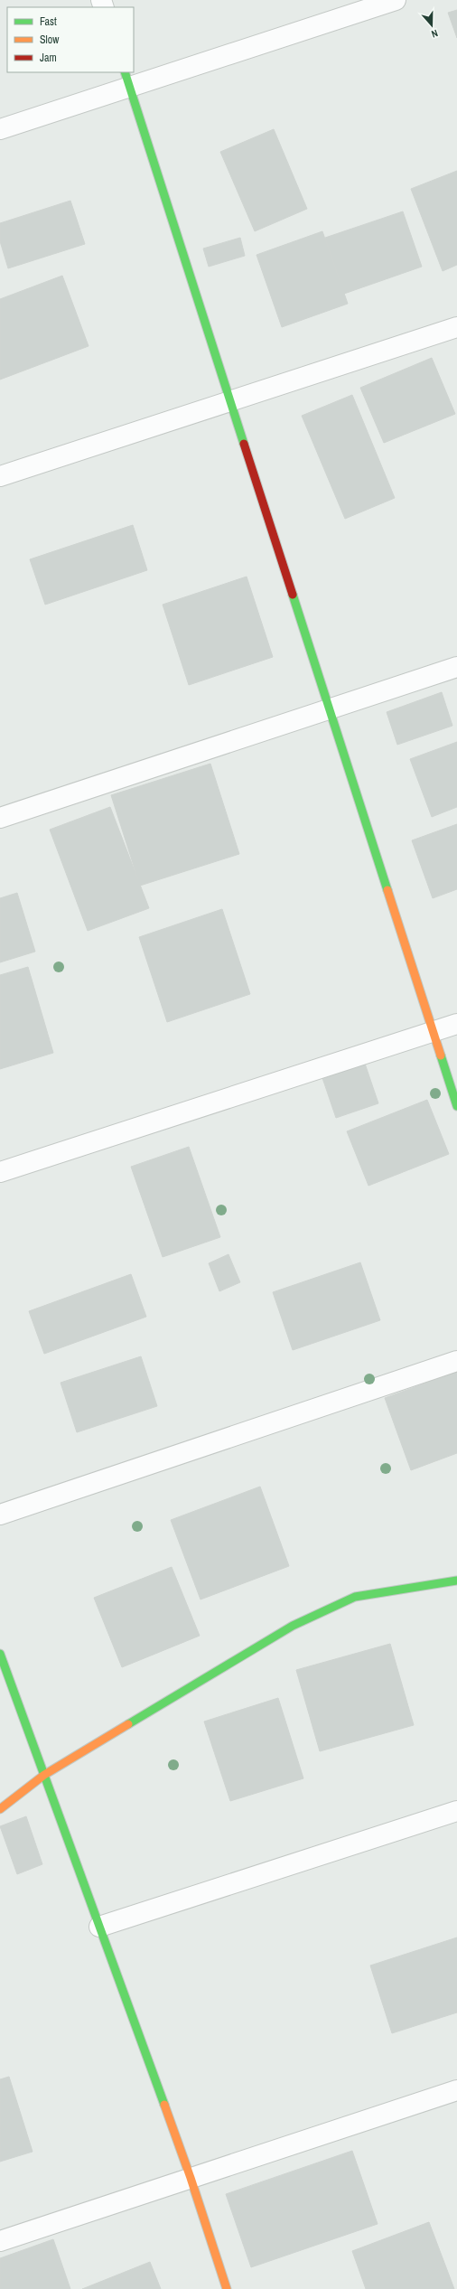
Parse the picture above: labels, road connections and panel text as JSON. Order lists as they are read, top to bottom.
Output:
{
  "legend": ["Fast", "Slow", "Jam"],
  "north": "bottom"
}
